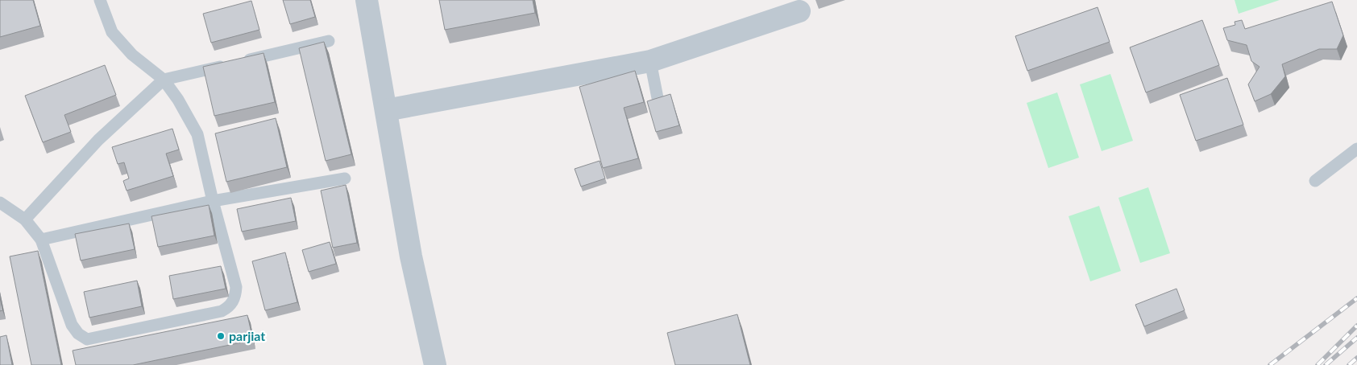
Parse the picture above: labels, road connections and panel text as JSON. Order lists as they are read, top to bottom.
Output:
{
  "places": ["parjiat"]
}
